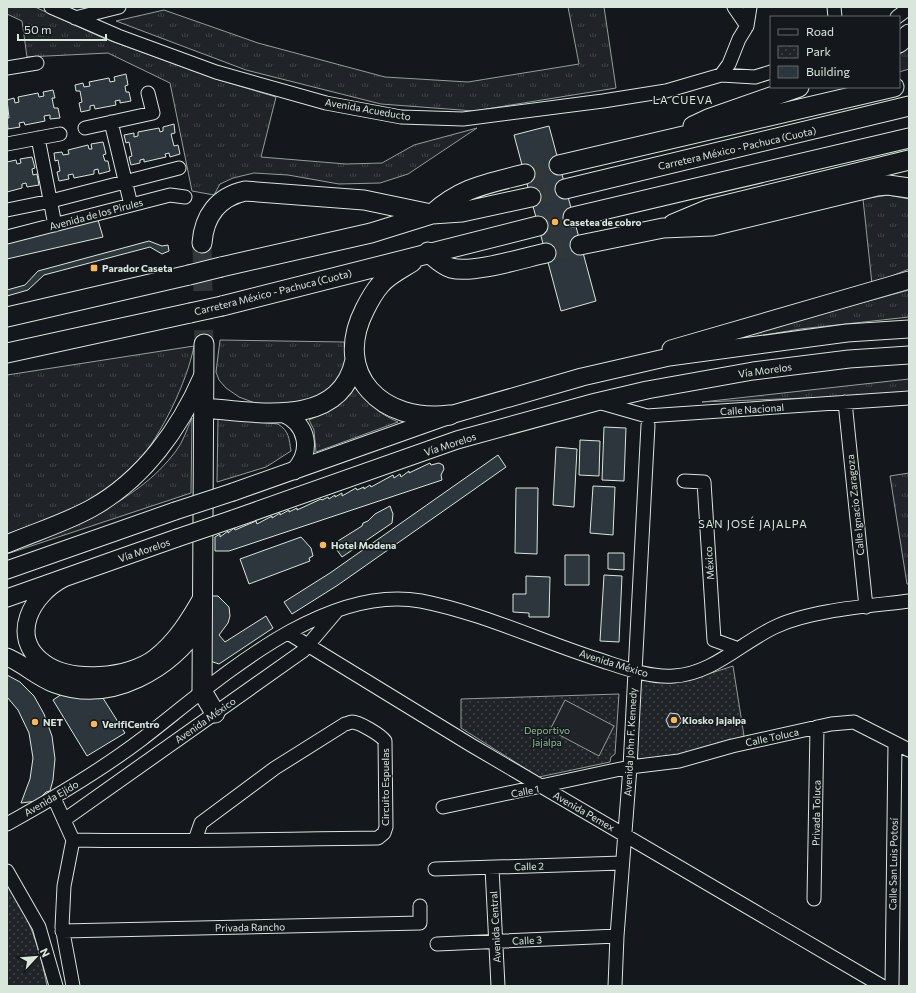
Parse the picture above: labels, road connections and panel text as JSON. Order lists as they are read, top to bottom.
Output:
{
  "streets": {
    "highway": ["Carretera México - Pachuca (Cuota)"],
    "main road": ["Vía Morelos"],
    "street": [
      "Avenida Acueducto",
      "Avenida de los Pirules",
      "Calle Nacional",
      "Calle Ignacio Zaragoza",
      "México",
      "Avenida México",
      "Calle Toluca",
      "Avenida John F. Kennedy",
      "Circuito Espuelas",
      "Calle 1",
      "Avenida Ejido",
      "Avenida Pemex",
      "Privada Toluca",
      "Calle San Luis Potosí",
      "Calle 2",
      "Privada Rancho",
      "Avenida Central",
      "Calle 3"
    ]
  },
  "crossings": [
    ["Vía Morelos", "Calle Nacional"],
    ["Calle Nacional", "Calle Ignacio Zaragoza"],
    ["Calle Ignacio Zaragoza", "Avenida México"],
    ["México", "Avenida México"],
    ["Avenida México", "Avenida John F. Kennedy"],
    ["Avenida México", "Avenida Ejido"],
    ["Avenida México", "Avenida Pemex"],
    ["Calle Toluca", "Avenida John F. Kennedy"],
    ["Calle Toluca", "Calle 1"],
    ["Calle Toluca", "Privada Toluca"],
    ["Calle Toluca", "Calle San Luis Potosí"],
    ["Avenida John F. Kennedy", "Calle 1"],
    ["Avenida John F. Kennedy", "Avenida Pemex"],
    ["Avenida John F. Kennedy", "Calle 2"],
    ["Avenida John F. Kennedy", "Calle 3"],
    ["Calle 1", "Avenida Pemex"],
    ["Calle 2", "Avenida Central"],
    ["Avenida Central", "Calle 3"]
  ],
  "districts": ["LA CUEVA", "SAN JOSÉ JAJALPA"],
  "parks": ["Deportivo Jajalpa"],
  "places": {
    "other": [
      "Casetea de cobro",
      "Hotel Modena",
      "Kiosko Jajalpa",
      "NET",
      "VerifiCentro"
    ],
    "transit": ["Parador Caseta"]
  },
  "legend": ["Road", "Park", "Building"],
  "scale_bar": "50 m",
  "north": "top right"
}
